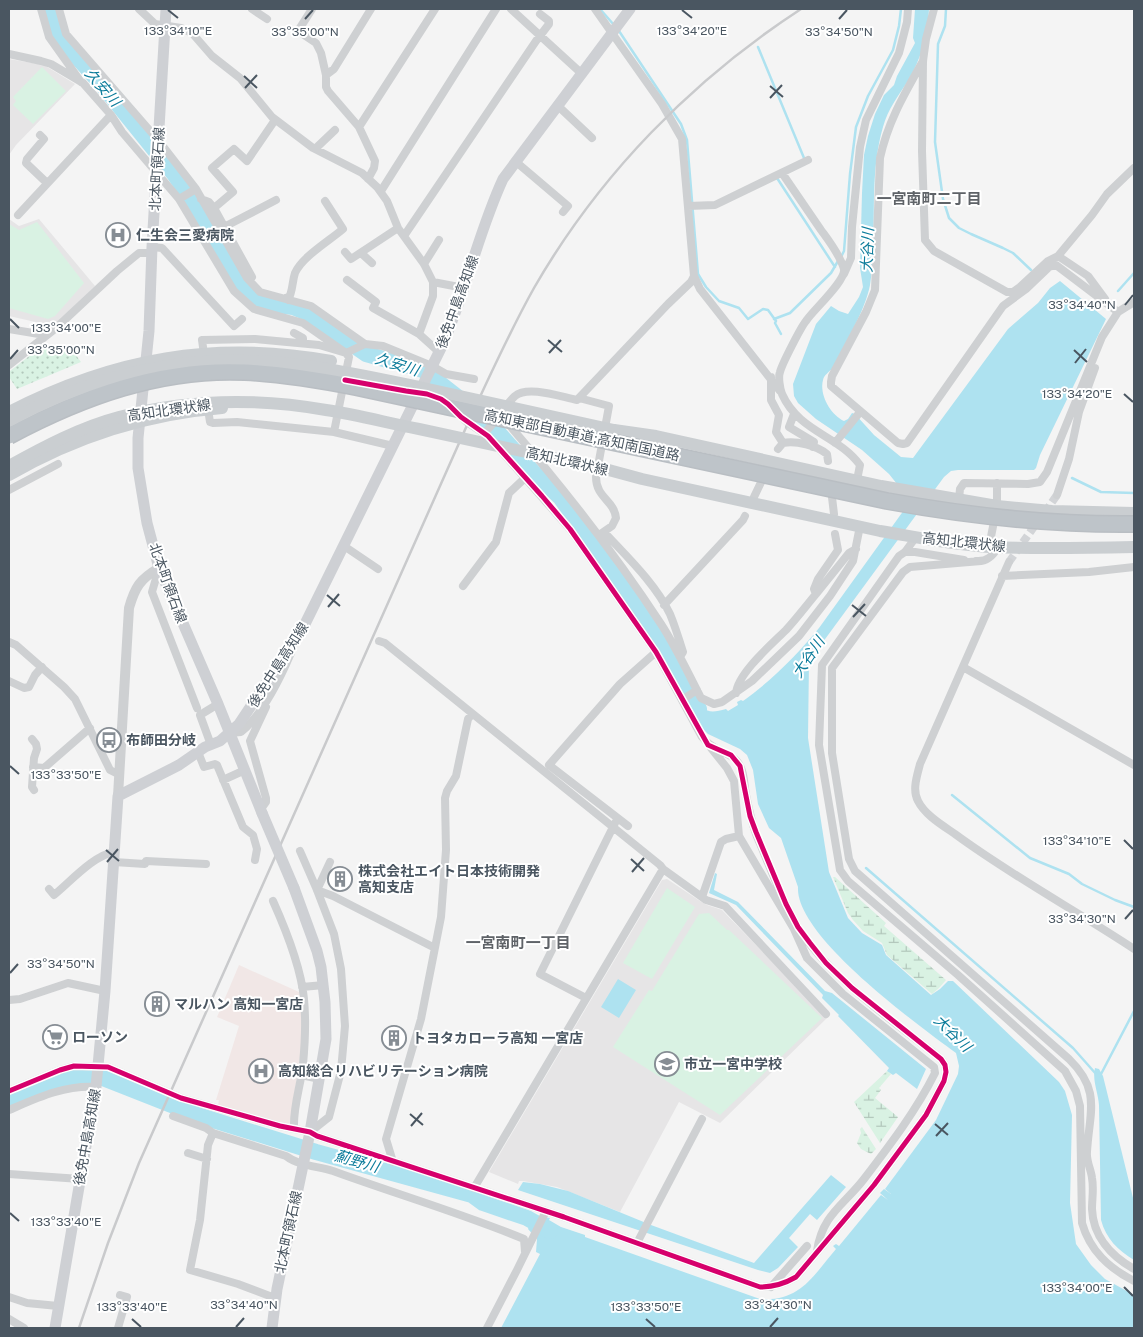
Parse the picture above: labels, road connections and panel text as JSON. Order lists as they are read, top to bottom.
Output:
{
  "streets": {
    "highway": ["高知東部自動車道;高知南国道路"],
    "main road": ["北本町領石線", "後免中島高知線", "高知北環状線"]
  },
  "crossings": [
    ["北本町領石線", "後免中島高知線"]
  ],
  "districts": ["一宮南町二丁目", "一宮南町一丁目"],
  "water": ["久安川", "大谷川", "薊野川"],
  "places": {
    "hospital": ["仁生会三愛病院", "高知総合リハビリテーション病院"],
    "bus stop": ["布師田分岐"],
    "building": ["株式会社エイト日本技術開発 高知支店", "マルハン 高知一宮店", "トヨタカローラ高知 一宮店"],
    "supermarket": ["ローソン"],
    "school or university": ["市立一宮中学校"]
  },
  "coordinates": [
    "133°34'10\"E",
    "133°34'20\"E",
    "33°35'00\"N",
    "33°34'50\"N",
    "33°34'40\"N",
    "133°34'00\"E",
    "133°33'50\"E",
    "33°34'30\"N",
    "133°33'40\"E"
  ]
}
